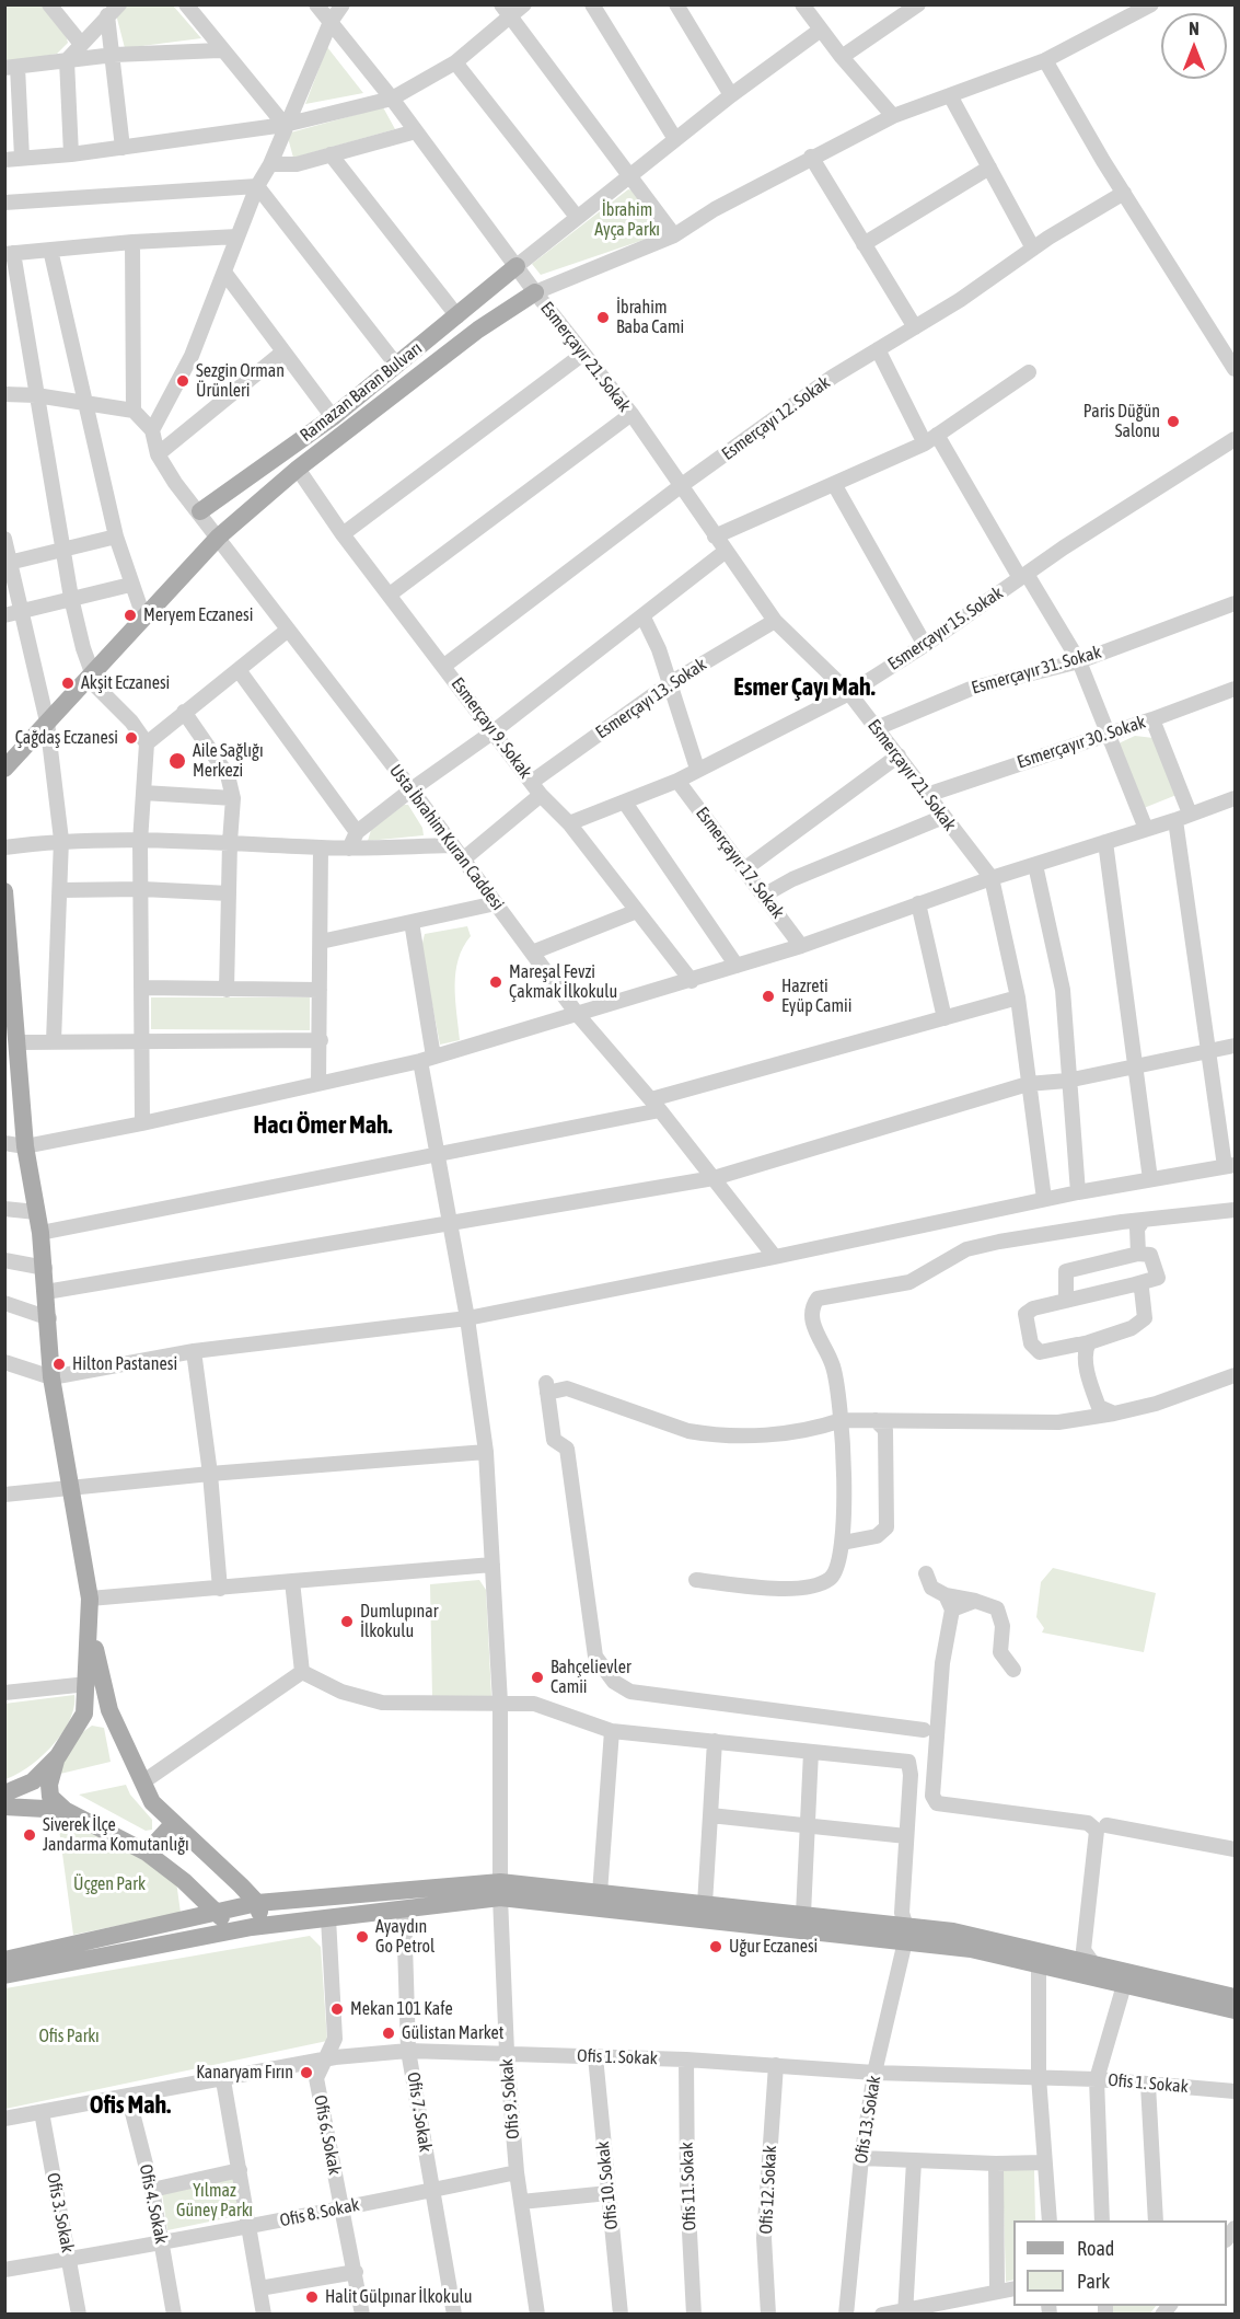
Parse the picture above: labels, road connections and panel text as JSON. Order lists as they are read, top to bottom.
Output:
{
  "streets": {
    "main road": ["Ramazan Baran Bulvarı"],
    "street": [
      "Esmerçayır 21. Sokak",
      "Esmerçayı 12. Sokak",
      "Esmerçayır 15. Sokak",
      "Esmerçayır 31. Sokak",
      "Esmerçayı 13. Sokak",
      "Esmerçayı 9. Sokak",
      "Esmerçayır 30. Sokak",
      "Usta İbrahim Kuran Caddesi",
      "Esmerçayır 17. Sokak",
      "Ofis 1. Sokak",
      "Ofis 9. Sokak",
      "Ofis 7. Sokak",
      "Ofis 13. Sokak",
      "Ofis 6. Sokak",
      "Ofis 10. Sokak",
      "Ofis 11. Sokak",
      "Ofis 12. Sokak",
      "Ofis 4. Sokak",
      "Ofis 3. Sokak",
      "Ofis 8. Sokak"
    ]
  },
  "crossings": [
    ["Esmerçayır 21. Sokak", "Ramazan Baran Bulvarı"],
    ["Esmerçayır 21. Sokak", "Esmerçayı 12. Sokak"],
    ["Esmerçayır 21. Sokak", "Esmerçayır 15. Sokak"],
    ["Esmerçayır 21. Sokak", "Esmerçayır 31. Sokak"],
    ["Esmerçayır 21. Sokak", "Esmerçayı 13. Sokak"],
    ["Esmerçayır 21. Sokak", "Esmerçayır 30. Sokak"],
    ["Ramazan Baran Bulvarı", "Esmerçayı 9. Sokak"],
    ["Ramazan Baran Bulvarı", "Usta İbrahim Kuran Caddesi"],
    ["Esmerçayı 12. Sokak", "Esmerçayı 9. Sokak"],
    ["Esmerçayır 15. Sokak", "Esmerçayı 9. Sokak"],
    ["Esmerçayır 15. Sokak", "Esmerçayır 17. Sokak"],
    ["Esmerçayı 13. Sokak", "Esmerçayı 9. Sokak"],
    ["Ofis 1. Sokak", "Ofis 9. Sokak"],
    ["Ofis 1. Sokak", "Ofis 7. Sokak"],
    ["Ofis 1. Sokak", "Ofis 13. Sokak"],
    ["Ofis 1. Sokak", "Ofis 6. Sokak"],
    ["Ofis 1. Sokak", "Ofis 10. Sokak"],
    ["Ofis 1. Sokak", "Ofis 11. Sokak"],
    ["Ofis 1. Sokak", "Ofis 12. Sokak"],
    ["Ofis 1. Sokak", "Ofis 4. Sokak"],
    ["Ofis 1. Sokak", "Ofis 3. Sokak"],
    ["Ofis 9. Sokak", "Ofis 8. Sokak"],
    ["Ofis 7. Sokak", "Ofis 8. Sokak"],
    ["Ofis 6. Sokak", "Ofis 8. Sokak"],
    ["Ofis 4. Sokak", "Ofis 8. Sokak"],
    ["Ofis 3. Sokak", "Ofis 8. Sokak"]
  ],
  "districts": ["Esmer Çayı Mah.", "Hacı Ömer Mah.", "Ofis Mah."],
  "parks": [
    "İbrahim Ayça Parkı",
    "Üçgen Park",
    "Ofis Parkı",
    "Yılmaz Güney Parkı"
  ],
  "places": [
    "İbrahim Baba Cami",
    "Sezgin Orman Ürünleri",
    "Paris Düğün Salonu",
    "Meryem Eczanesi",
    "Akşit Eczanesi",
    "Çağdaş Eczanesi",
    "Aile Sağlığı Merkezi",
    "Mareşal Fevzi Çakmak İlkokulu",
    "Hazreti Eyüp Camii",
    "Hilton Pastanesi",
    "Dumlupınar İlkokulu",
    "Bahçelievler Camii",
    "Siverek İlçe Jandarma Komutanlığı",
    "Ayaydın Go Petrol",
    "Uğur Eczanesi",
    "Mekan 101 Kafe",
    "Gülistan Market",
    "Kanaryam Fırın",
    "Halit Gülpınar İlkokulu"
  ],
  "legend": ["Road", "Park"],
  "north": "top"
}
